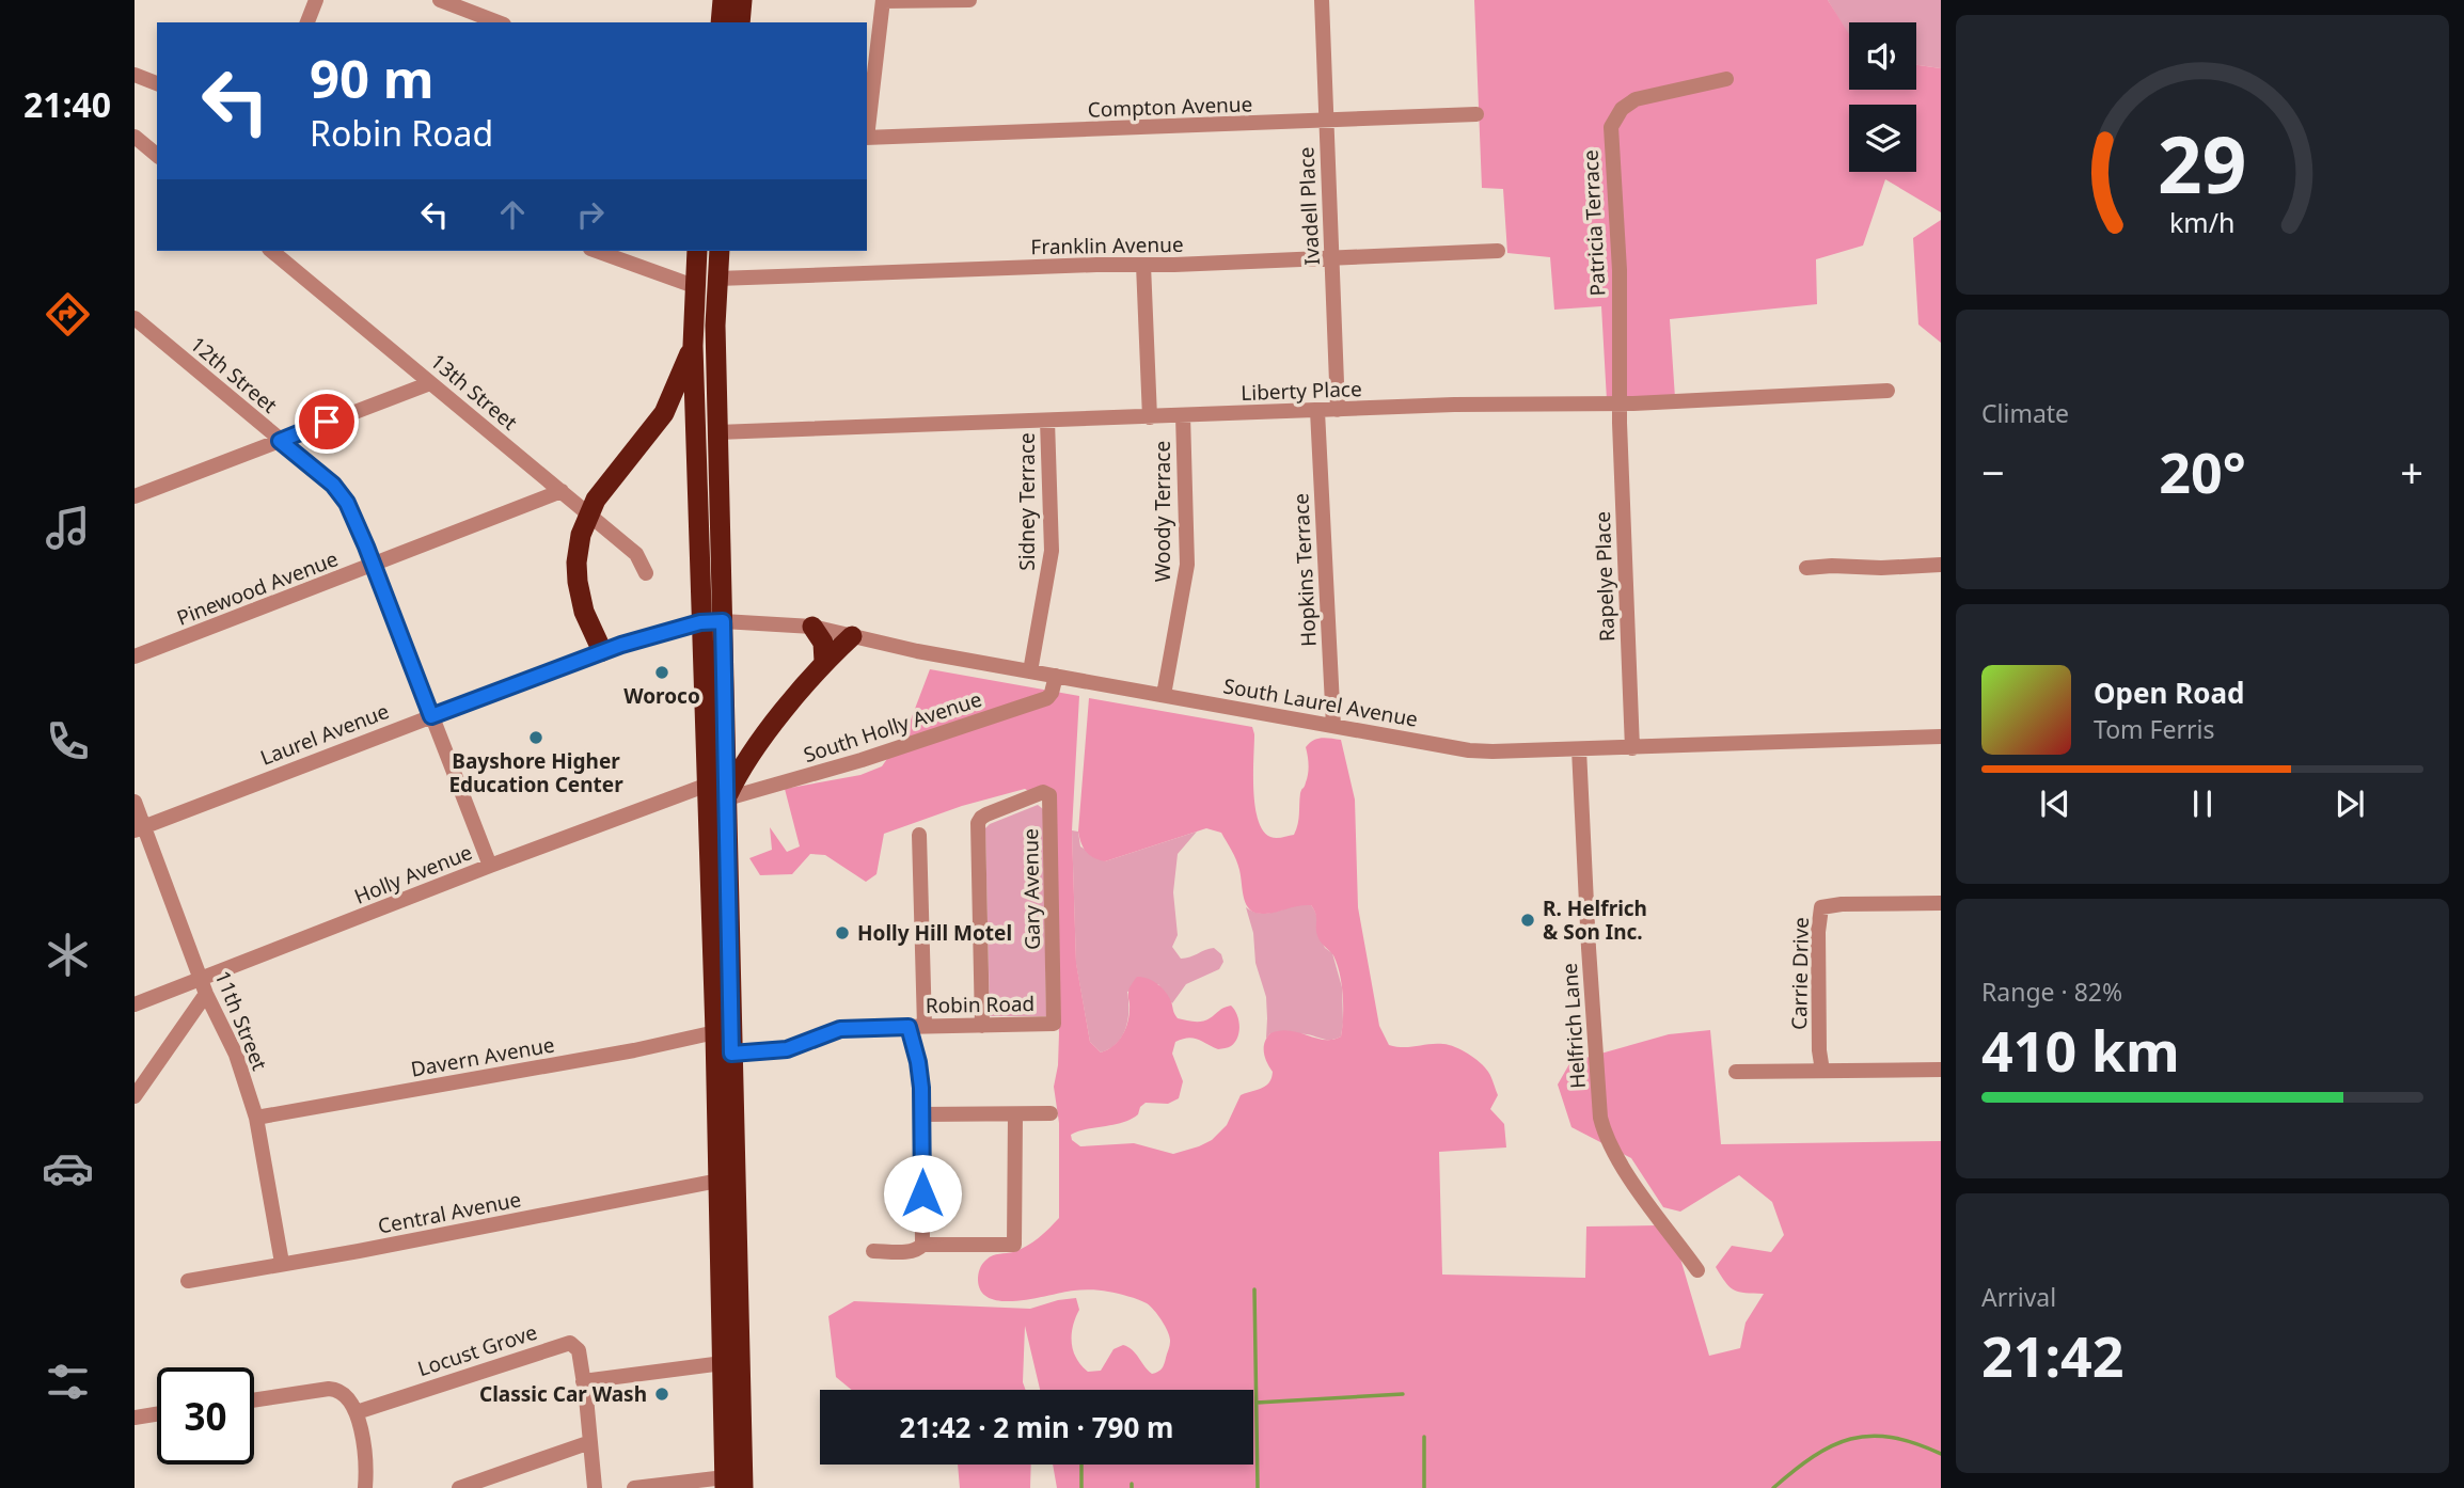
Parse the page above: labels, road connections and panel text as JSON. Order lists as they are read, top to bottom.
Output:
{
  "streets": {
    "street": [
      "Compton Avenue",
      "Ivadell Place",
      "Patricia Terrace",
      "Franklin Avenue",
      "12th Street",
      "Liberty Place",
      "13th Street",
      "Sidney Terrace",
      "Woody Terrace",
      "Hopkins Terrace",
      "Rapelye Place",
      "Pinewood Avenue",
      "South Laurel Avenue",
      "South Holly Avenue",
      "Laurel Avenue",
      "Holly Avenue",
      "Gary Avenue",
      "Carrie Drive",
      "Robin Road",
      "11th Street",
      "Helfrich Lane",
      "Davern Avenue",
      "Central Avenue",
      "Locust Grove"
    ]
  },
  "crossings": [
    ["Compton Avenue", "Ivadell Place"],
    ["Ivadell Place", "Franklin Avenue"],
    ["Ivadell Place", "Liberty Place"],
    ["Patricia Terrace", "Liberty Place"],
    ["Patricia Terrace", "Rapelye Place"],
    ["12th Street", "Pinewood Avenue"],
    ["12th Street", "Laurel Avenue"],
    ["12th Street", "Holly Avenue"],
    ["Liberty Place", "Sidney Terrace"],
    ["Liberty Place", "Woody Terrace"],
    ["Liberty Place", "Hopkins Terrace"],
    ["Liberty Place", "Rapelye Place"],
    ["13th Street", "Pinewood Avenue"],
    ["Sidney Terrace", "South Laurel Avenue"],
    ["Woody Terrace", "South Laurel Avenue"],
    ["Hopkins Terrace", "South Laurel Avenue"],
    ["Rapelye Place", "South Laurel Avenue"],
    ["South Laurel Avenue", "South Holly Avenue"],
    ["South Laurel Avenue", "Laurel Avenue"],
    ["South Laurel Avenue", "Helfrich Lane"],
    ["Laurel Avenue", "11th Street"],
    ["Holly Avenue", "11th Street"],
    ["Gary Avenue", "Robin Road"],
    ["11th Street", "Davern Avenue"],
    ["11th Street", "Central Avenue"]
  ],
  "places": [
    "Woroco",
    "Bayshore Higher Education Center",
    "R. Helfrich & Son Inc.",
    "Holly Hill Motel",
    "Classic Car Wash"
  ],
  "page": {
    "tabs": "21:40",
    "turn": ["90 m", "Robin Road"],
    "tile": [
      "Climate",
      ["Range · 82%", "410 km"],
      ["Arrival", "21:42"]
    ],
    "heat": ["−", "20°", "+"],
    "song": ["Open Road", "Tom Ferris"],
    "limit": "30",
    "trip": "21:42 · 2 min · 790 m",
    "gauge": ["29", "km/h"]
  }
}
